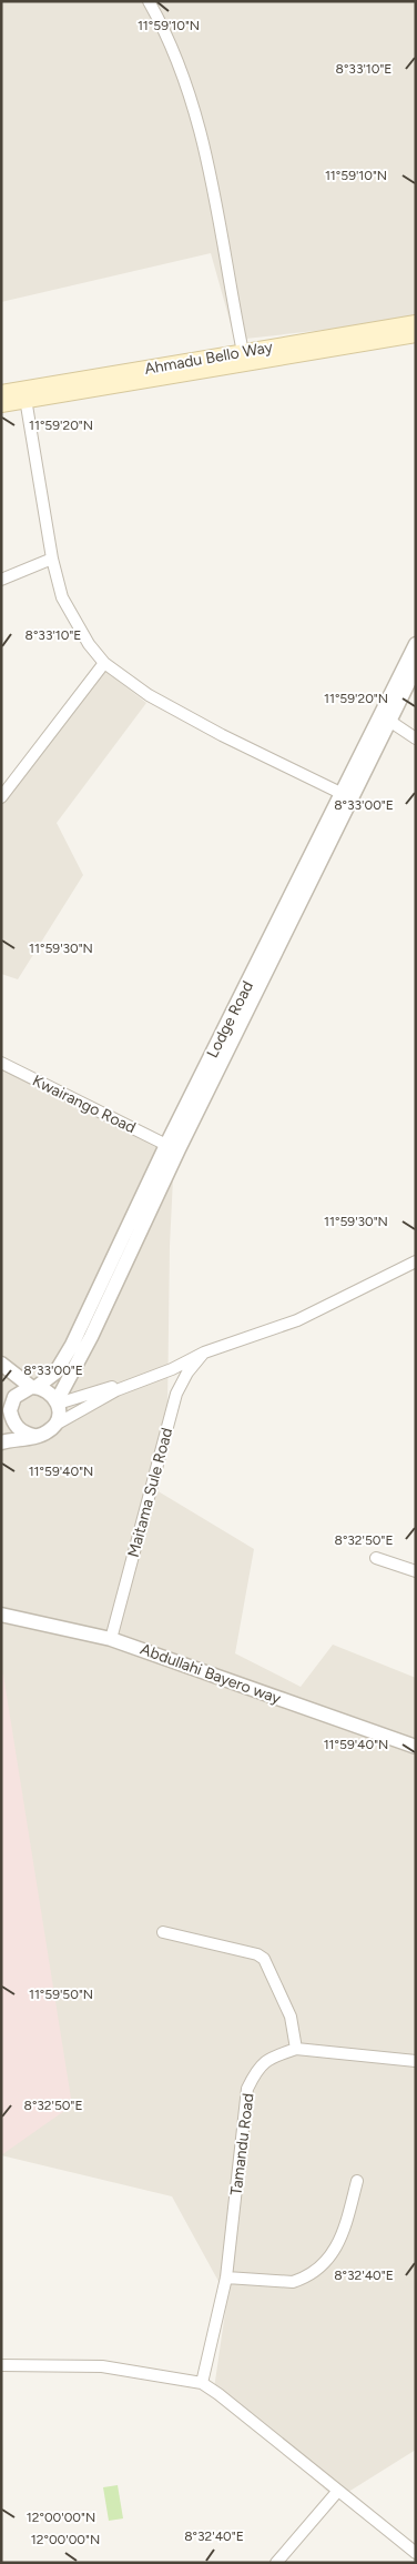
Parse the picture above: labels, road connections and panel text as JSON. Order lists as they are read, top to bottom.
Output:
{
  "streets": {
    "main road": ["Ahmadu Bello Way"],
    "street": [
      "Lodge Road",
      "Kwairango Road",
      "Maitama Sule Road",
      "Abdullahi Bayero way",
      "Tamandu Road"
    ]
  },
  "crossings": [
    ["Lodge Road", "Kwairango Road"],
    ["Maitama Sule Road", "Abdullahi Bayero way"]
  ],
  "coordinates": [
    "11°59'10\"N",
    "8°33'10\"E",
    "11°59'20\"N",
    "8°33'00\"E",
    "11°59'30\"N",
    "11°59'40\"N",
    "8°32'50\"E",
    "11°59'50\"N",
    "8°32'40\"E",
    "12°00'00\"N"
  ]
}
